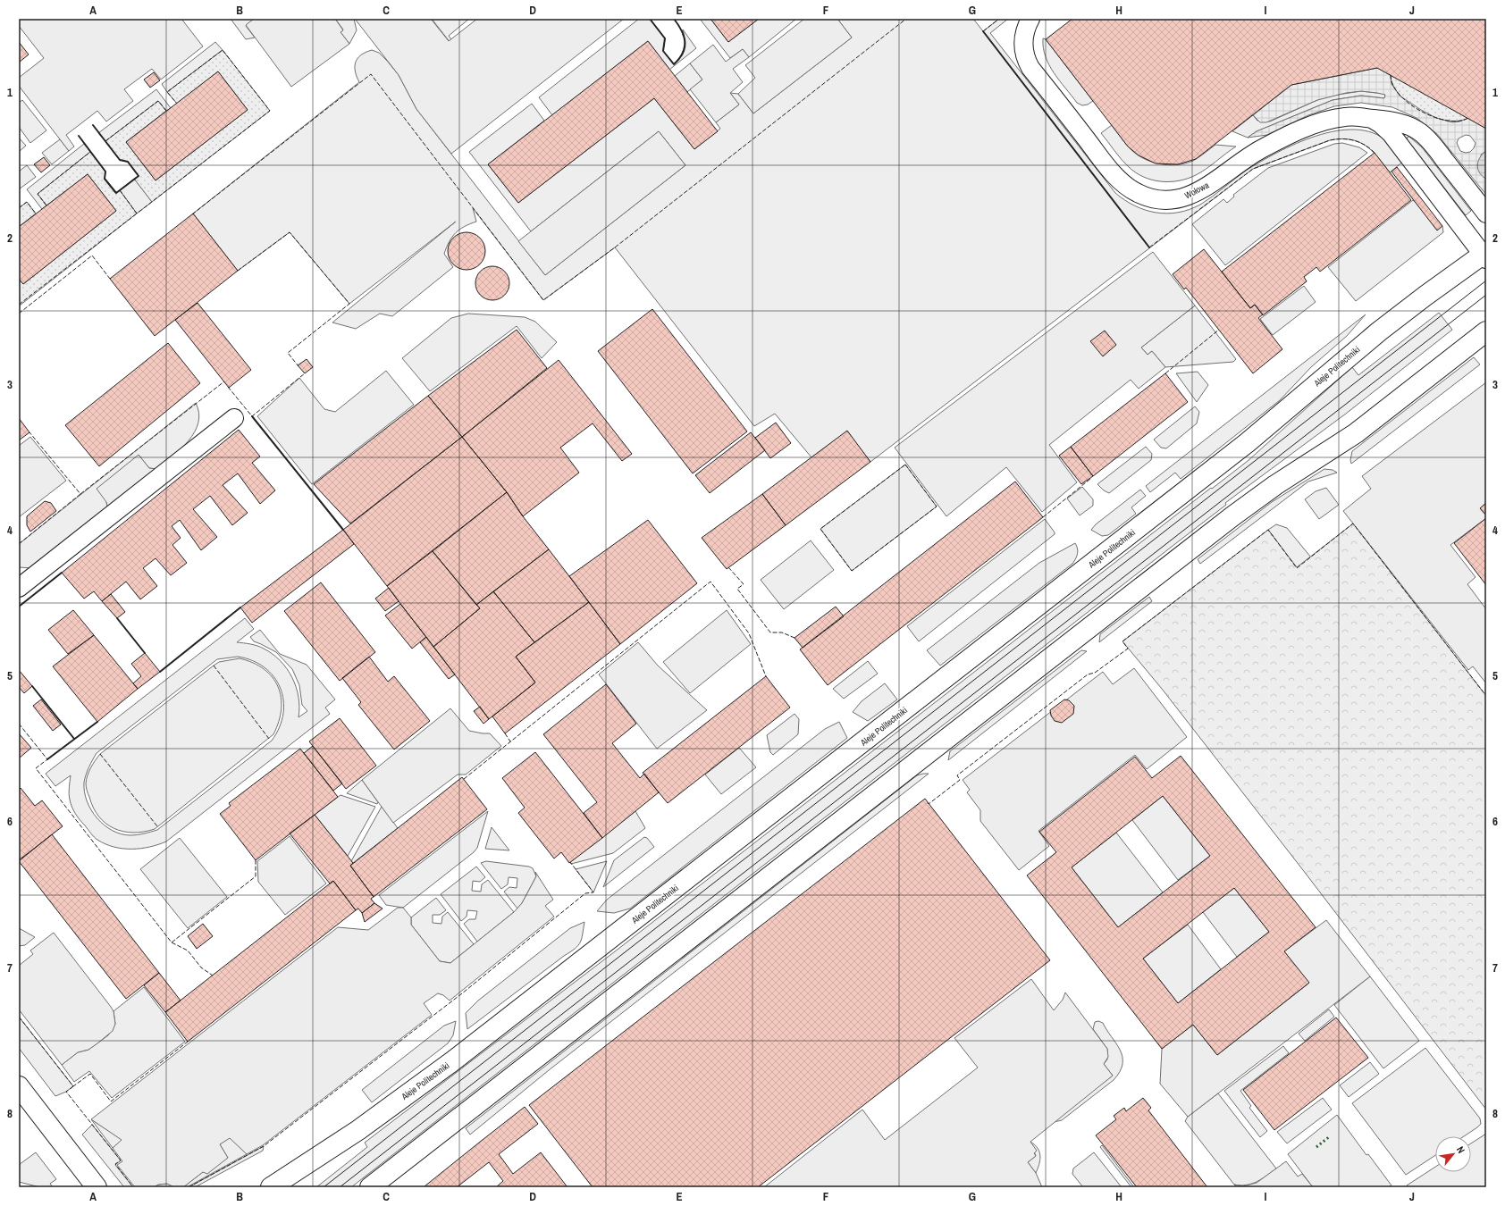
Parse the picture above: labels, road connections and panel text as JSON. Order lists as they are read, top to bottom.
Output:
{
  "streets": {
    "main road": ["Aleje Politechniki"],
    "street": ["Wołowa"]
  },
  "north": "top right",
  "grid": {
    "columns": [
      "A",
      "B",
      "C",
      "D",
      "E",
      "F",
      "G",
      "H",
      "I",
      "J"
    ],
    "rows": [
      "1",
      "2",
      "3",
      "4",
      "5",
      "6",
      "7",
      "8"
    ]
  }
}
